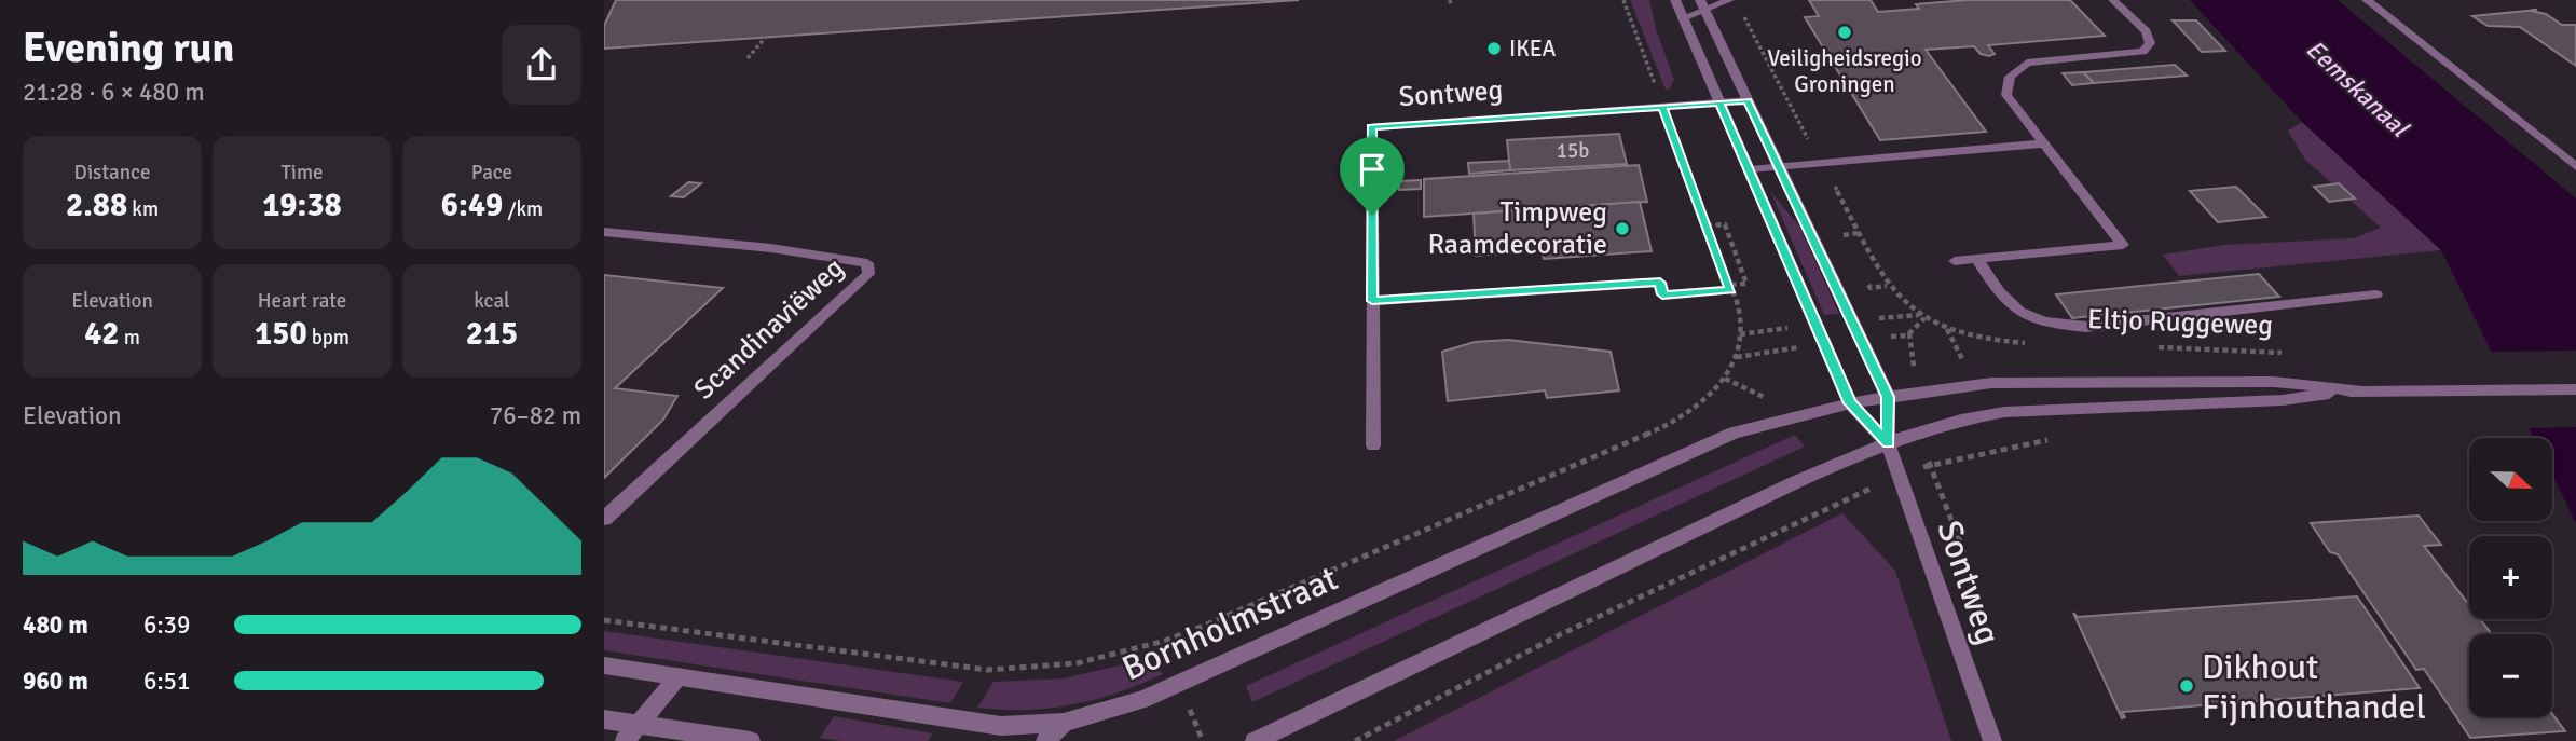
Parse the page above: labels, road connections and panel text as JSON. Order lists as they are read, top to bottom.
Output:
{
  "streets": {
    "street": [
      "Sontweg",
      "Eltjo Ruggeweg",
      "Scandinaviëweg",
      "Bornholmstraat"
    ]
  },
  "crossings": [
    ["Sontweg", "Eltjo Ruggeweg"],
    ["Sontweg", "Bornholmstraat"],
    ["Eltjo Ruggeweg", "Bornholmstraat"]
  ],
  "water": ["Eemskanaal"],
  "places": [
    "Veiligheidsregio Groningen",
    "IKEA",
    "Timpweg Raamdecoratie",
    "Dikhout Fijnhouthandel"
  ],
  "house_numbers": ["15b"],
  "north": "right",
  "page": {
    "heading": ["Evening run", "21:28 · 6 × 480 m"],
    "stats": [
      ["Distance", "2.88 km"],
      ["Time", "19:38"],
      ["Pace", "6:49 /km"],
      ["Elevation", "42 m"],
      ["Heart rate", "150 bpm"],
      ["kcal", "215"]
    ],
    "chart": ["Elevation", "76–82 m"],
    "map_buttons": ["+", "−"],
    "list": [
      {
        "name": "480 m",
        "note": "6:39"
      },
      {
        "name": "960 m",
        "note": "6:51"
      }
    ]
  }
}
